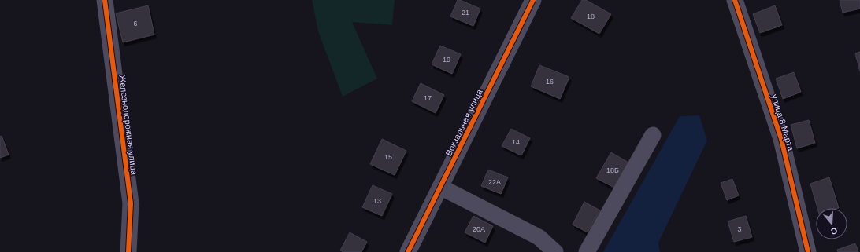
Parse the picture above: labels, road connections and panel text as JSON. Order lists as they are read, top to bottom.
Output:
{
  "streets": {
    "street": ["Вокзальная улица", "улица 8 Марта", "Железнодорожная улица"]
  },
  "house_numbers": [
    "21",
    "18",
    "6",
    "19",
    "16",
    "17",
    "14",
    "15",
    "18Б",
    "22А",
    "13",
    "20А",
    "3"
  ],
  "north": "bottom"
}
